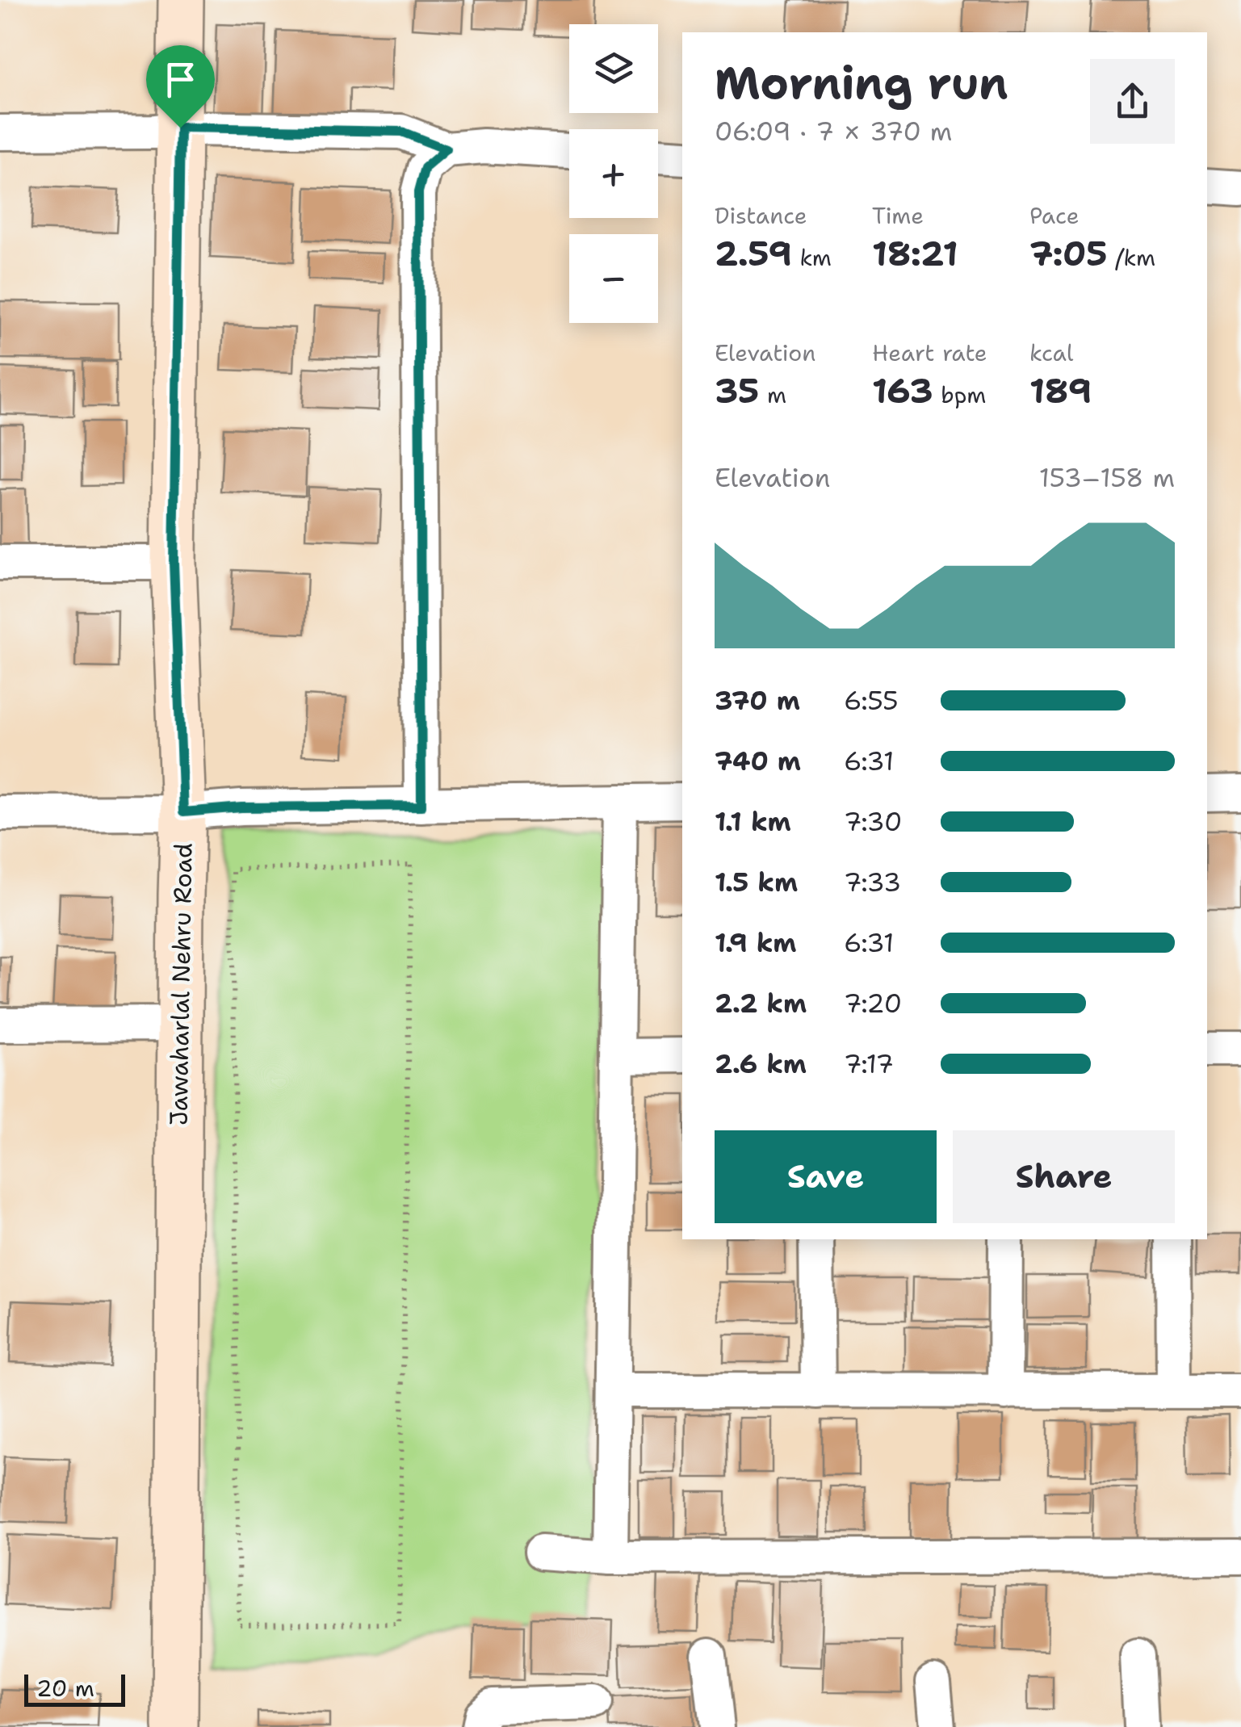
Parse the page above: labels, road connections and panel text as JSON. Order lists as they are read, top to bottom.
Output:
{
  "streets": {
    "street": ["Jawaharlal Nehru Road"]
  },
  "scale_bar": "20 m",
  "page": {
    "map_buttons": ["+", "−"],
    "heading": ["Morning run", "06:09 · 7 × 370 m"],
    "stats": [
      ["Distance", "2.59 km"],
      ["Time", "18:21"],
      ["Pace", "7:05 /km"],
      ["Elevation", "35 m"],
      ["Heart rate", "163 bpm"],
      ["kcal", "189"]
    ],
    "chart": ["Elevation", "153–158 m"],
    "list": [
      {
        "name": "370 m",
        "note": "6:55"
      },
      {
        "name": "740 m",
        "note": "6:31"
      },
      {
        "name": "1.1 km",
        "note": "7:30"
      },
      {
        "name": "1.5 km",
        "note": "7:33"
      },
      {
        "name": "1.9 km",
        "note": "6:31"
      },
      {
        "name": "2.2 km",
        "note": "7:20"
      },
      {
        "name": "2.6 km",
        "note": "7:17"
      }
    ],
    "buttons": ["Save", "Share"],
    "scale": "20 m"
  }
}
